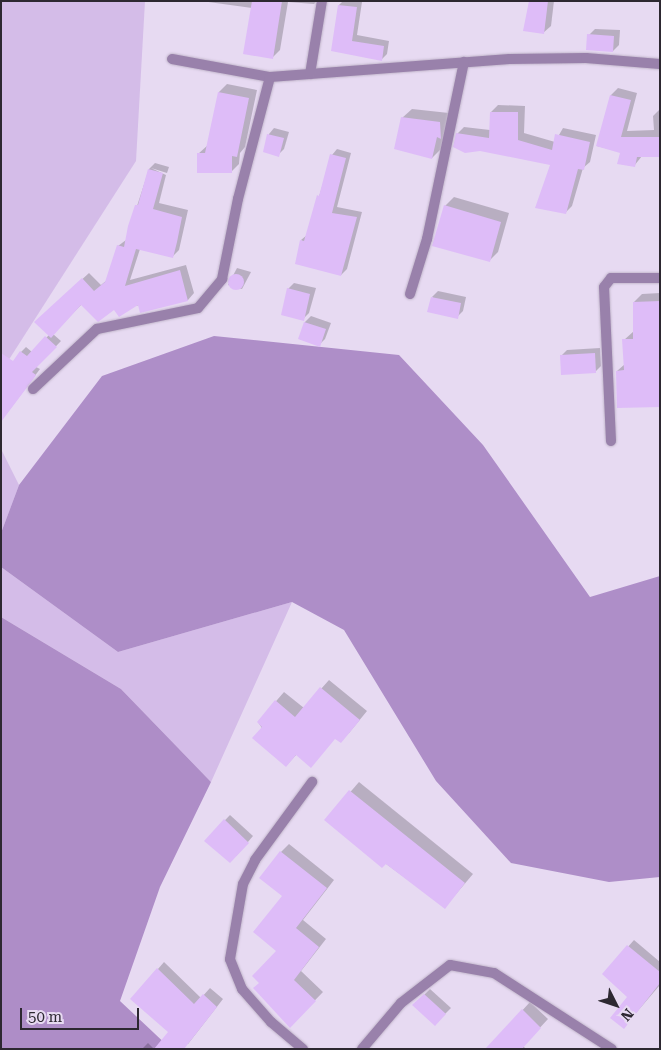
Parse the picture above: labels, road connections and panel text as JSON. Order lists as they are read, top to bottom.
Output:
{
  "scale_bar": "50 m",
  "north": "bottom right"
}
